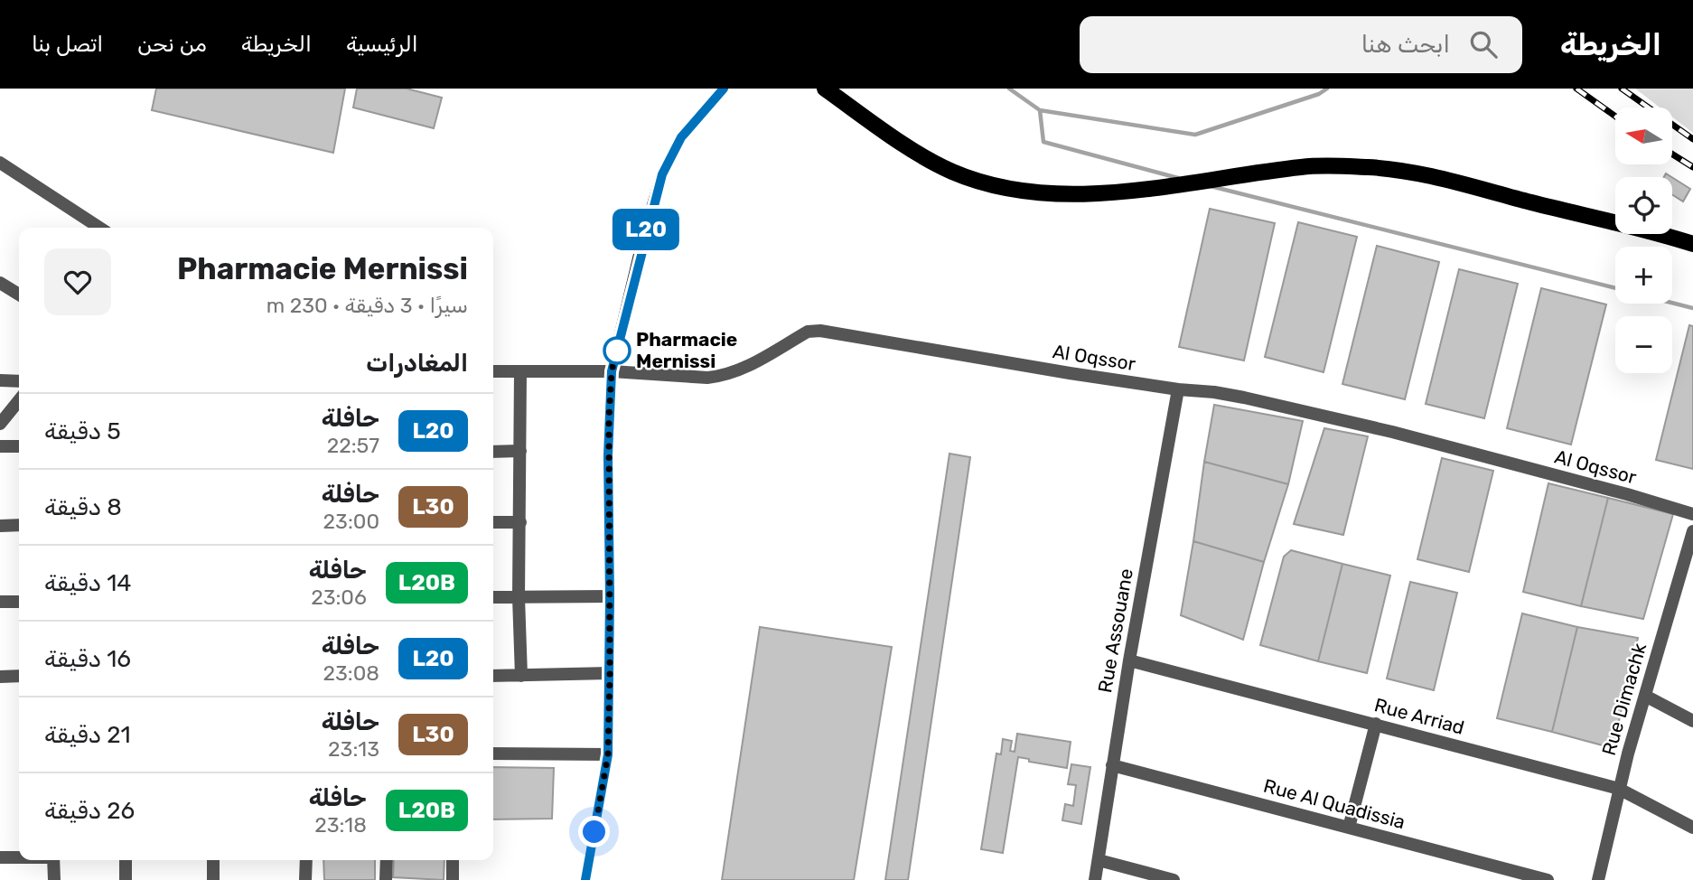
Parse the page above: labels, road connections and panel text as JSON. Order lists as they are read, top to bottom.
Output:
{
  "streets": {
    "street": [
      "Al Oqssor",
      "Rue Assouane",
      "Rue Dimachk",
      "Rue Arriad",
      "Rue Al Quadissia"
    ]
  },
  "crossings": [
    ["Al Oqssor", "Rue Assouane"],
    ["Rue Assouane", "Rue Arriad"],
    ["Rue Assouane", "Rue Al Quadissia"],
    ["Rue Dimachk", "Rue Arriad"]
  ],
  "places": ["Pharmacie Mernissi"],
  "lines": ["bus line L20"],
  "north": "left",
  "page": {
    "header": "الخريطة",
    "search": "ابحث هنا",
    "nav": [
      "الرئيسية",
      "الخريطة",
      "من نحن",
      "اتصل بنا"
    ],
    "on_map": "L20",
    "map_buttons": ["+", "−"],
    "heading": [
      ["Pharmacie Mernissi", "سيرًا · 3 دقيقة · 230 m"],
      "المغادرات"
    ],
    "list": [
      {
        "mark": "L20",
        "name": "حافلة",
        "note": "22:57",
        "value": "5 دقيقة"
      },
      {
        "mark": "L30",
        "name": "حافلة",
        "note": "23:00",
        "value": "8 دقيقة"
      },
      {
        "mark": "L20B",
        "name": "حافلة",
        "note": "23:06",
        "value": "14 دقيقة"
      },
      {
        "mark": "L20",
        "name": "حافلة",
        "note": "23:08",
        "value": "16 دقيقة"
      },
      {
        "mark": "L30",
        "name": "حافلة",
        "note": "23:13",
        "value": "21 دقيقة"
      },
      {
        "mark": "L20B",
        "name": "حافلة",
        "note": "23:18",
        "value": "26 دقيقة"
      }
    ]
  }
}
